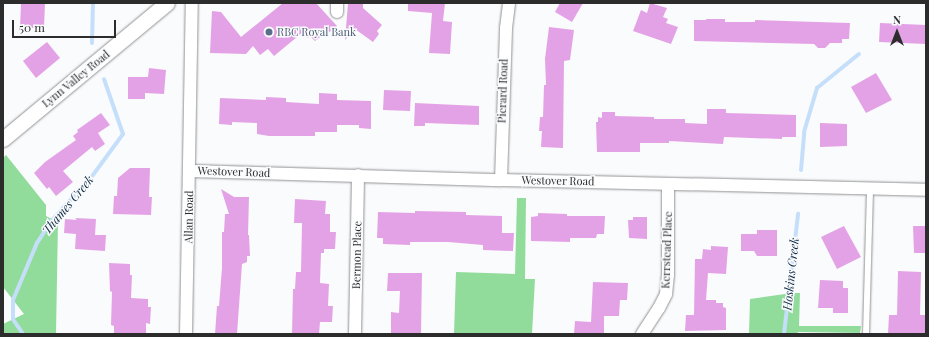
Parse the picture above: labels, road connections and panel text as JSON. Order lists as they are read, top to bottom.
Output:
{
  "streets": {
    "street": [
      "Lynn Valley Road",
      "Pierard Road",
      "Westover Road",
      "Allan Road",
      "Kerrstead Place",
      "Bermon Place"
    ]
  },
  "crossings": [
    ["Pierard Road", "Westover Road"],
    ["Westover Road", "Allan Road"],
    ["Westover Road", "Kerrstead Place"],
    ["Westover Road", "Bermon Place"]
  ],
  "water": ["Thames Creek", "Hoskins Creek"],
  "places": ["RBC Royal Bank"],
  "scale_bar": "50 m",
  "north": "top"
}
